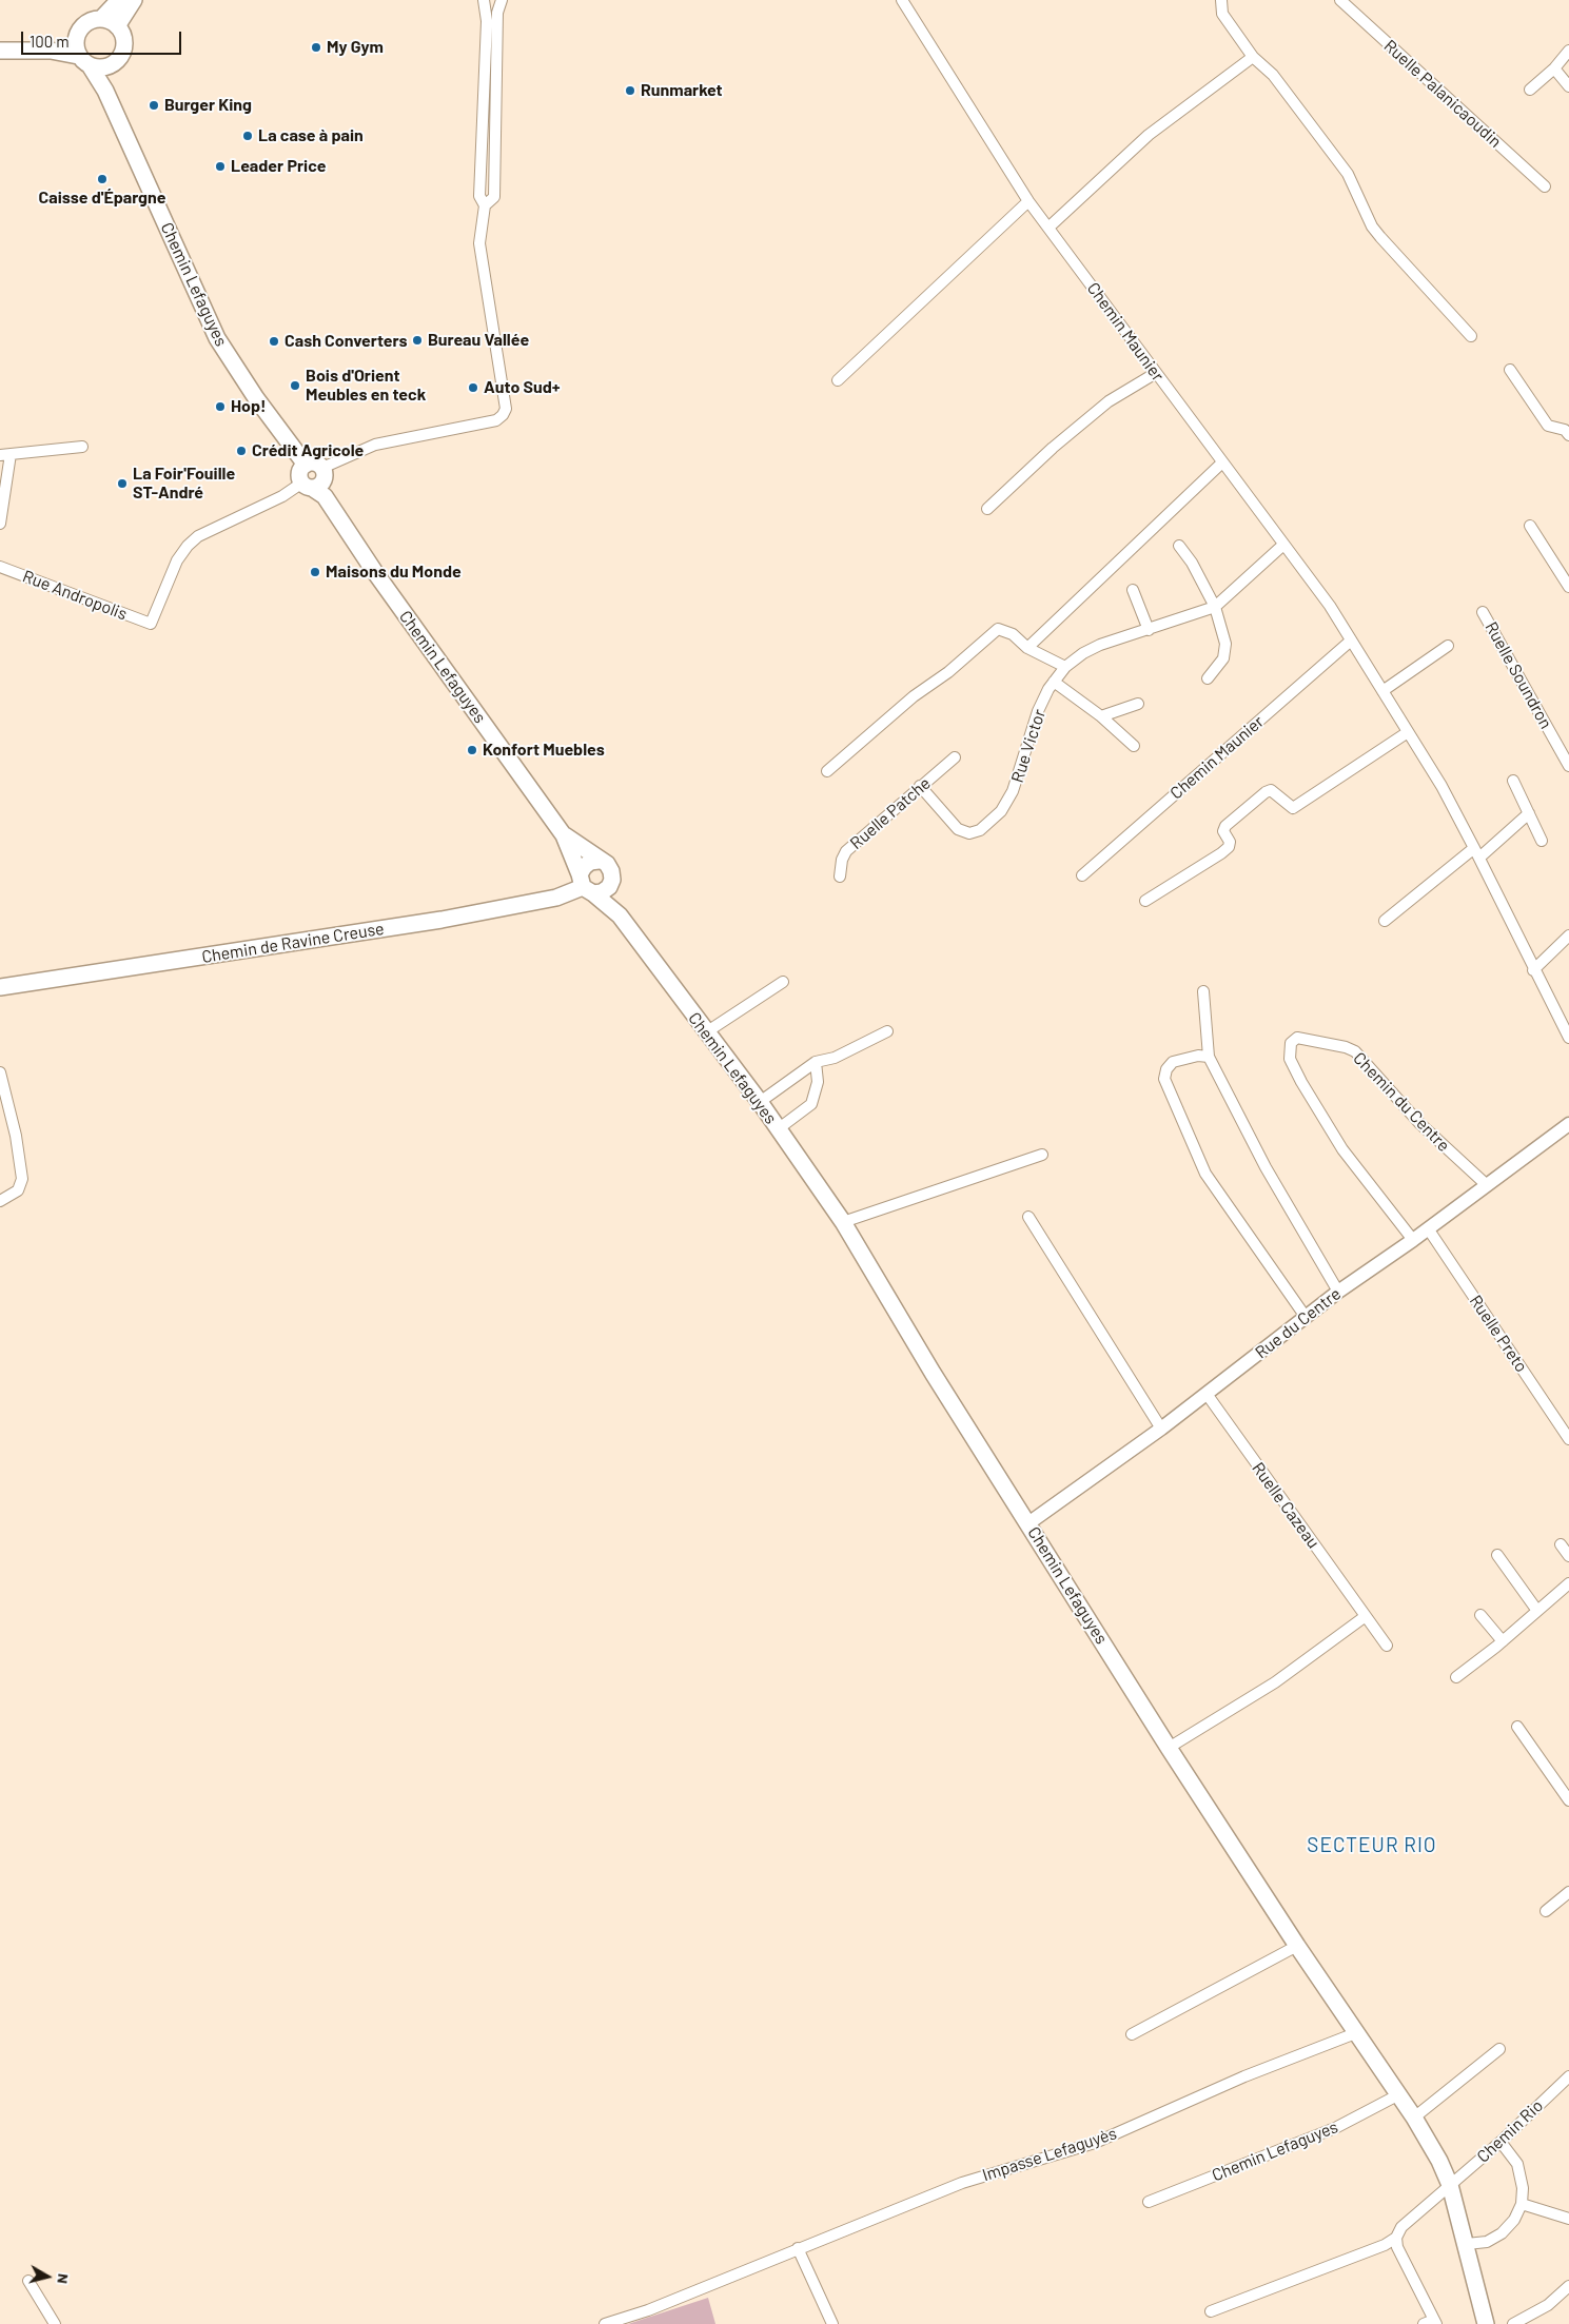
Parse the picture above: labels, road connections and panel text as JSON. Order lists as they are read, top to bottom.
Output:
{
  "streets": {
    "main road": ["Chemin Lefaguyes", "Chemin de Ravine Creuse"],
    "street": [
      "Ruelle Palanicaoudin",
      "Chemin Maunier",
      "Rue Andropolis",
      "Ruelle Soundron",
      "Rue Victor",
      "Ruelle Patche",
      "Chemin du Centre",
      "Rue du Centre",
      "Ruelle Preto",
      "Ruelle Cazeau",
      "Chemin Rio",
      "Impasse Lefaguyès"
    ]
  },
  "crossings": [
    ["Chemin Lefaguyes", "Rue Andropolis"],
    ["Chemin Lefaguyes", "Chemin de Ravine Creuse"],
    ["Chemin Lefaguyes", "Rue du Centre"],
    ["Chemin Lefaguyes", "Chemin Rio"],
    ["Chemin Lefaguyes", "Impasse Lefaguyès"],
    ["Chemin Maunier", "Rue Victor"],
    ["Rue Victor", "Ruelle Patche"],
    ["Chemin du Centre", "Rue du Centre"],
    ["Rue du Centre", "Ruelle Preto"],
    ["Rue du Centre", "Ruelle Cazeau"]
  ],
  "districts": ["SECTEUR RIO"],
  "places": [
    "My Gym",
    "Runmarket",
    "Burger King",
    "La case à pain",
    "Leader Price",
    "Caisse d'Épargne",
    "Bureau Vallée",
    "Cash Converters",
    "Bois d'Orient Meubles en teck",
    "Auto Sud+",
    "Hop!",
    "Crédit Agricole",
    "La Foir'Fouille ST-André",
    "Maisons du Monde",
    "Konfort Muebles"
  ],
  "scale_bar": "100 m",
  "north": "right"
}
